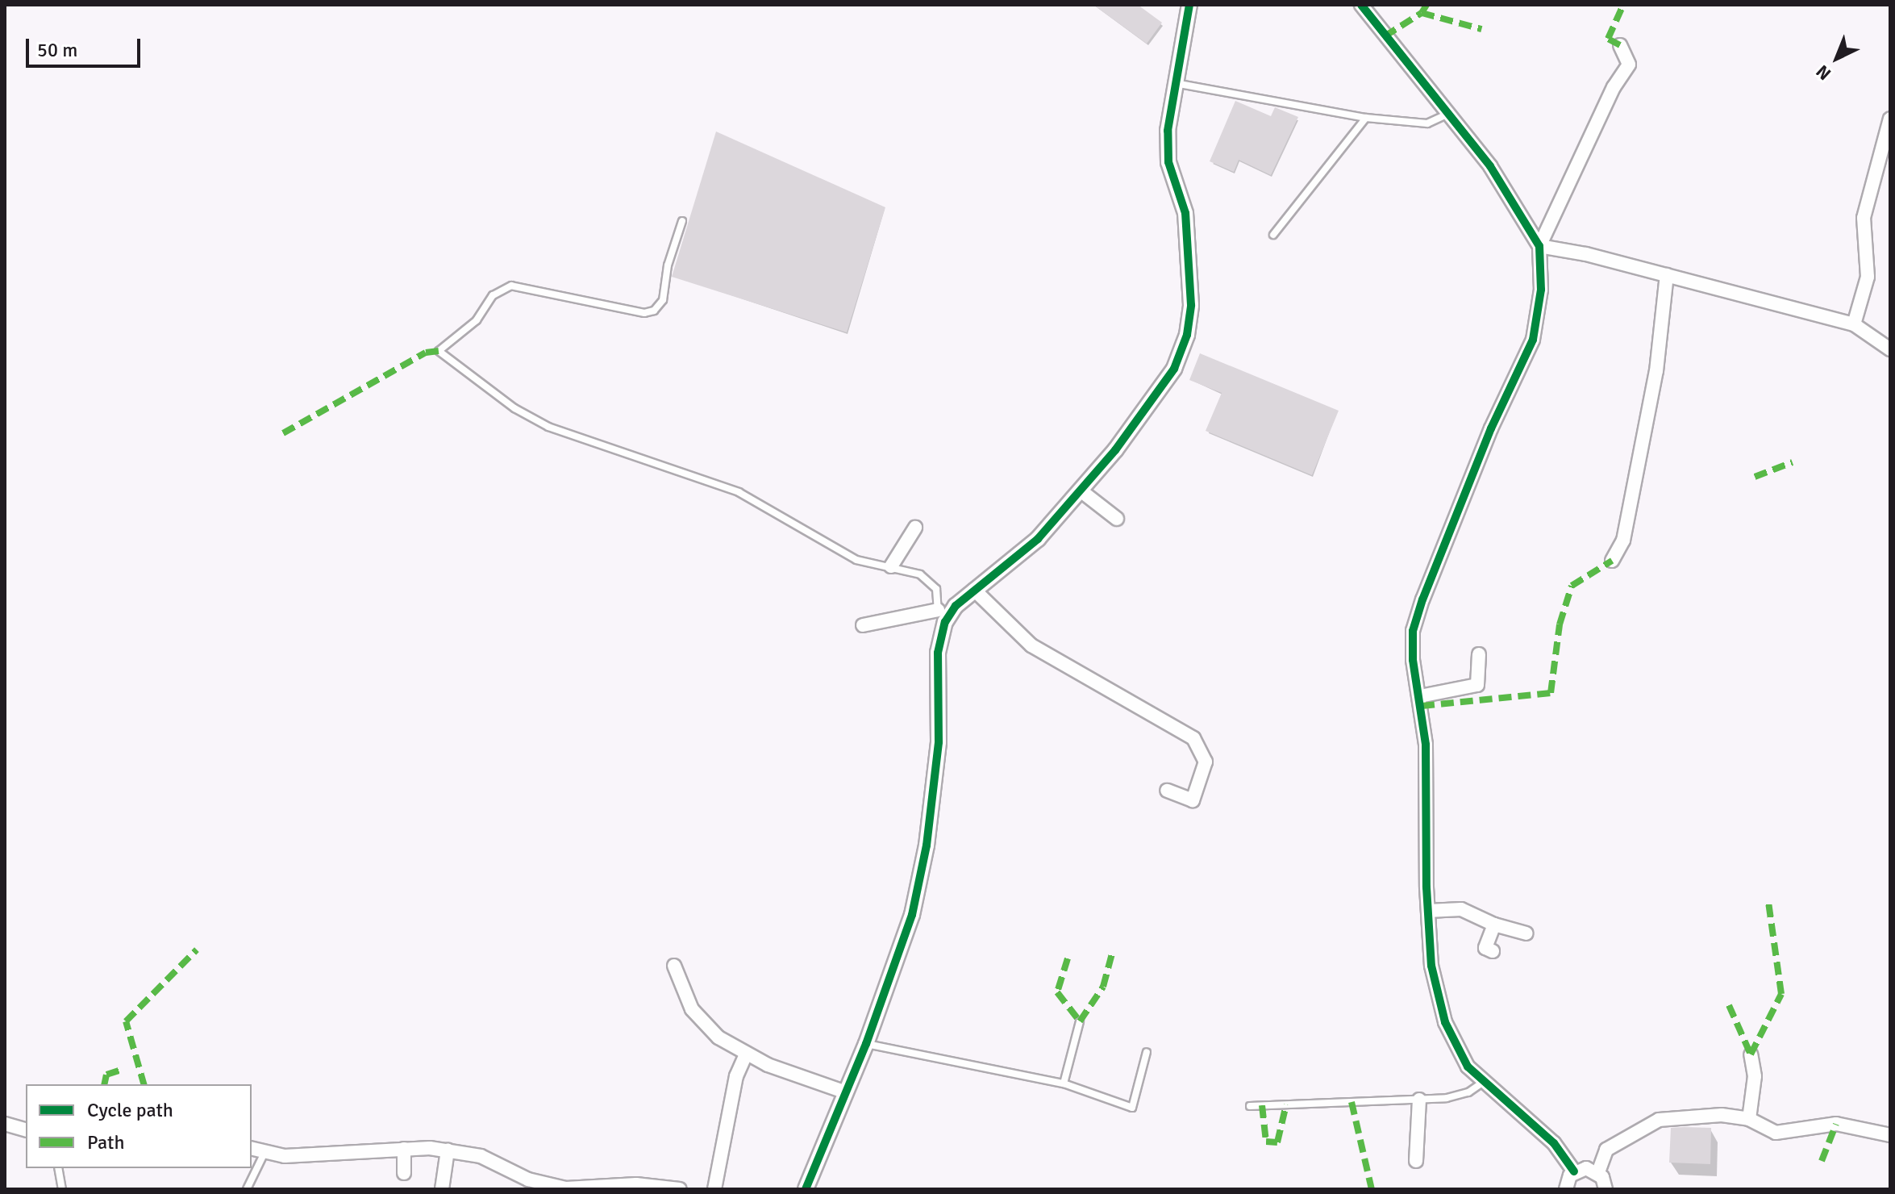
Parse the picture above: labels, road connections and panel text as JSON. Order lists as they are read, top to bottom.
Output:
{
  "legend": ["Cycle path", "Path"],
  "scale_bar": "50 m",
  "north": "bottom left"
}
